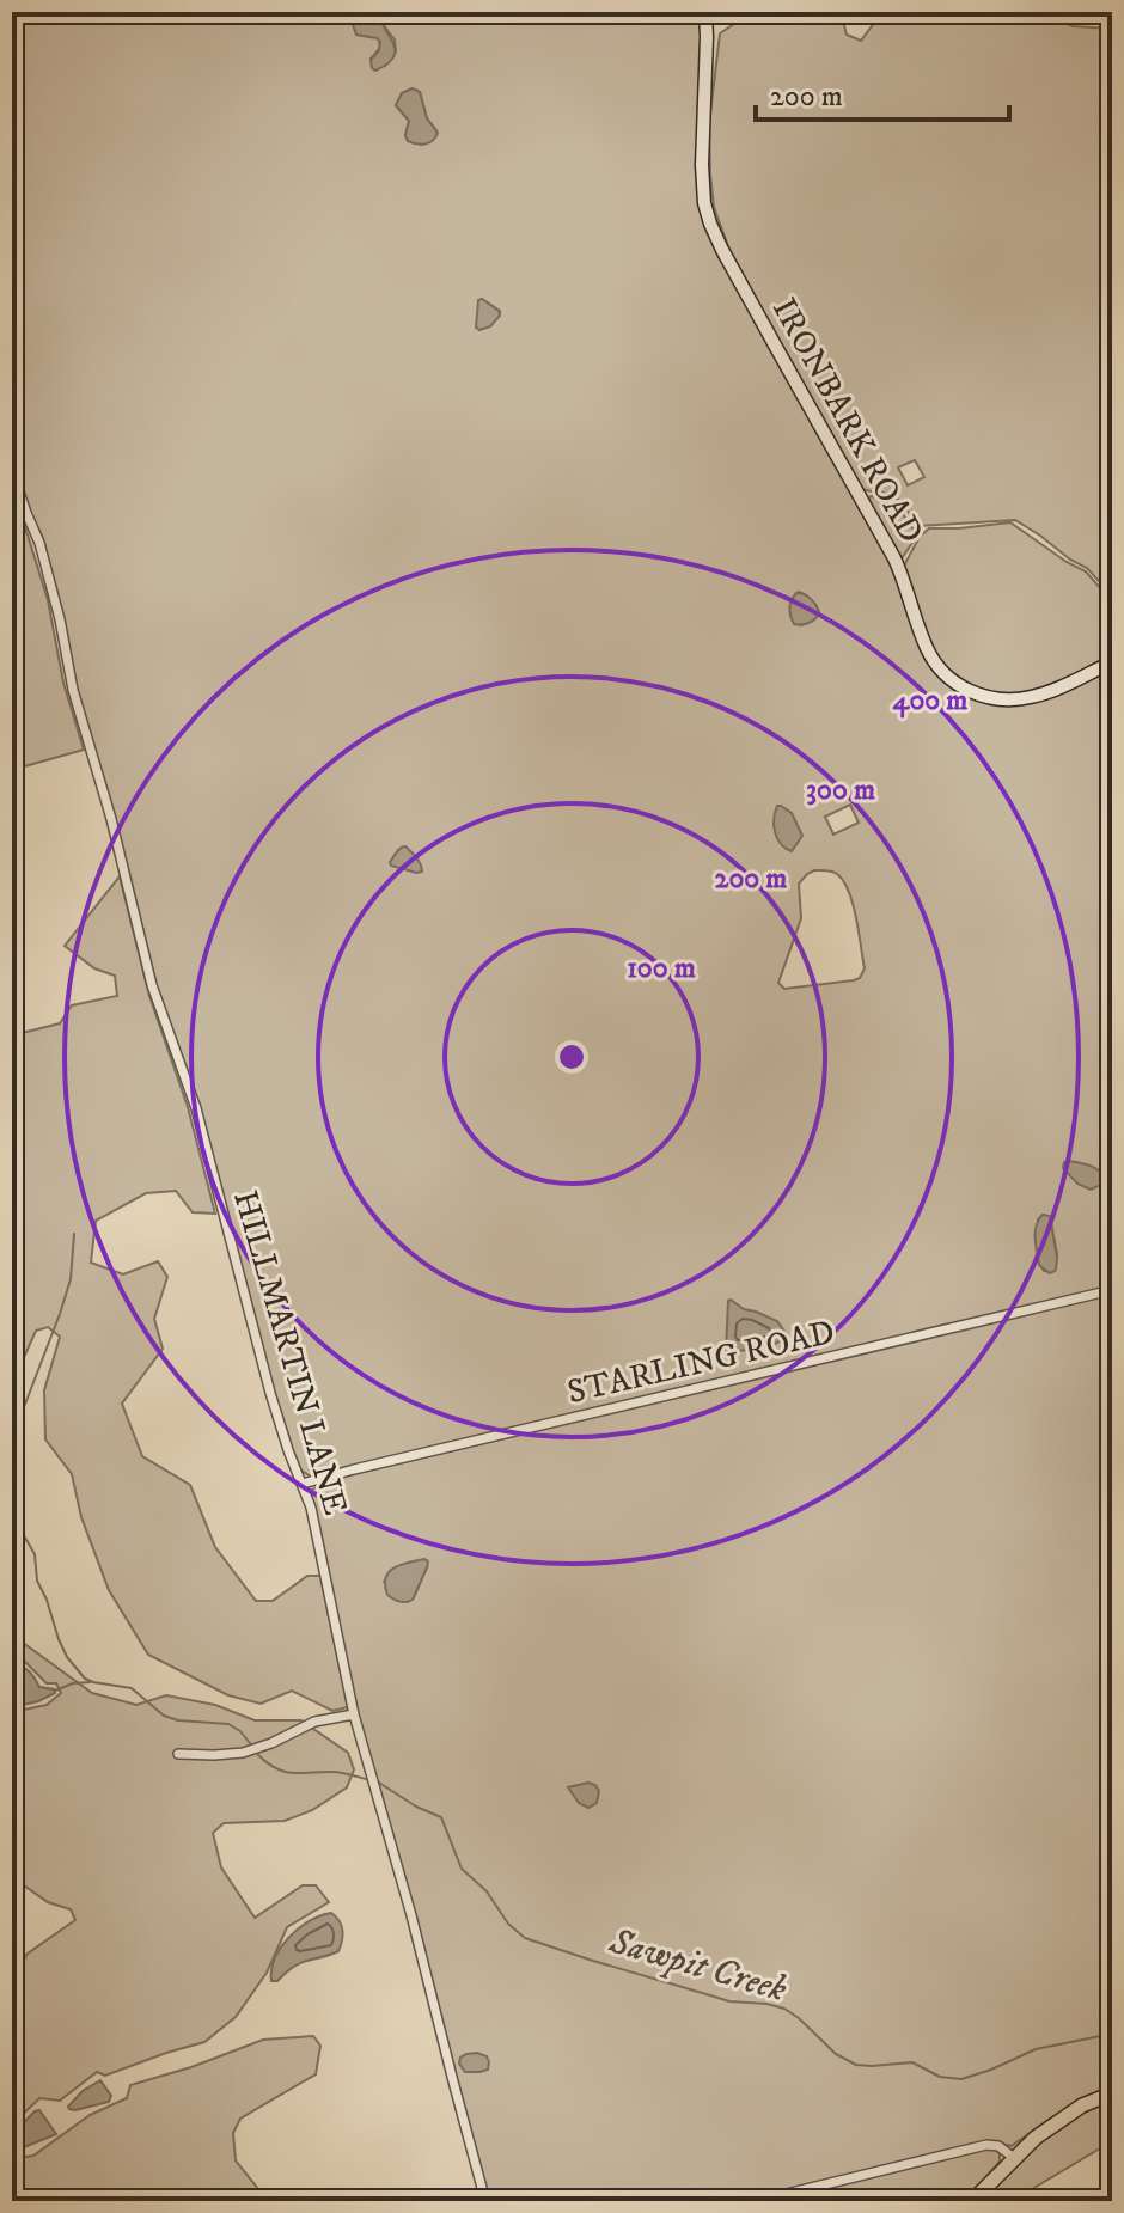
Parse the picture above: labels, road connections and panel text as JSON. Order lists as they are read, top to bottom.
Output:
{
  "streets": {
    "street": ["IRONBARK ROAD", "HILLMARTIN LANE", "STARLING ROAD"]
  },
  "crossings": [
    ["HILLMARTIN LANE", "STARLING ROAD"]
  ],
  "water": ["Sawpit Creek"],
  "scale_bar": "200 m",
  "rings": [
    "400 m",
    "300 m",
    "200 m",
    "100 m"
  ]
}
